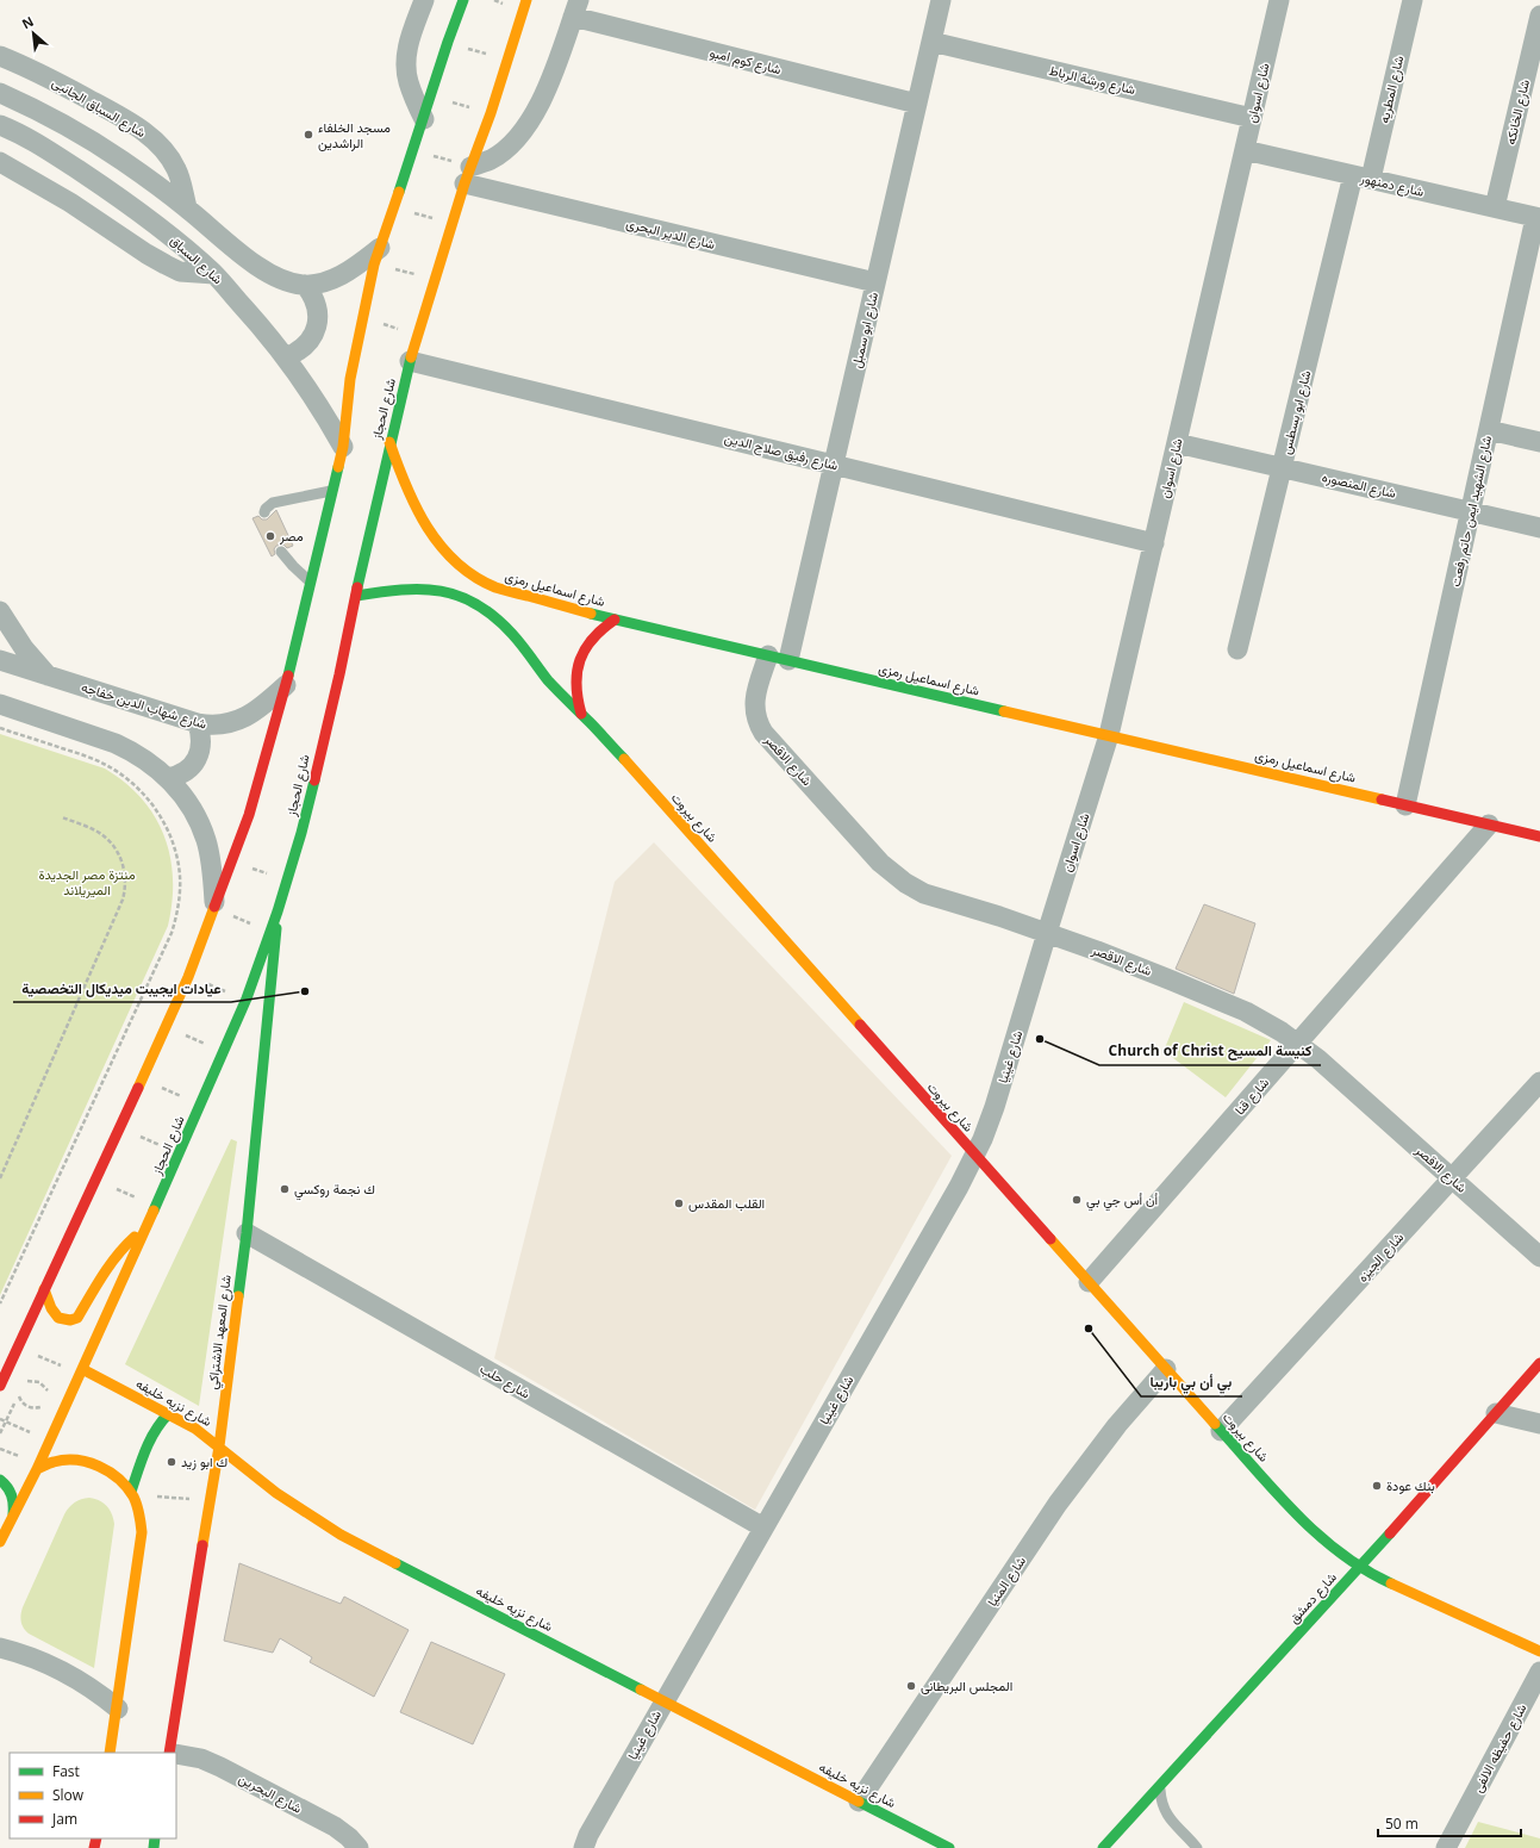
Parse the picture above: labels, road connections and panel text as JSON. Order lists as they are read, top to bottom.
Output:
{
  "streets": {
    "street": [
      "شارع كوم امبو",
      "شارع ورشة الرباط",
      "شارع المطريه",
      "شارع اسوان",
      "شارع السباق الجانبى",
      "شارع الخانكه",
      "شارع دمنهور",
      "شارع الدير البحرى",
      "شارع السباق",
      "شارع ابو سمبل",
      "شارع الحجاز",
      "شارع ابو بسطس",
      "شارع رفيق صلاح الدين",
      "شارع المنصوره",
      "شارع الشهيد ايمن حاتم رفعت",
      "شارع اسماعيل رمزى",
      "شارع شهاب الدين خفاجه",
      "شارع الاقصر",
      "شارع بيروت",
      "شارع غينيا",
      "شارع قنا",
      "شارع الجيزه",
      "شارع المعهد الاشتراكي",
      "شارع حلب",
      "شارع نزيه خليفه",
      "شارع المنيا",
      "شارع دمشق",
      "شارع حفيظه الالفى",
      "شارع البحرين"
    ]
  },
  "crossings": [
    ["شارع كوم امبو", "شارع ابو سمبل"],
    ["شارع ورشة الرباط", "شارع اسوان"],
    ["شارع ورشة الرباط", "شارع ابو سمبل"],
    ["شارع المطريه", "شارع دمنهور"],
    ["شارع المطريه", "شارع ابو بسطس"],
    ["شارع اسوان", "شارع دمنهور"],
    ["شارع اسوان", "شارع رفيق صلاح الدين"],
    ["شارع اسوان", "شارع المنصوره"],
    ["شارع اسوان", "شارع اسماعيل رمزى"],
    ["شارع اسوان", "شارع الاقصر"],
    ["شارع اسوان", "شارع غينيا"],
    ["شارع الخانكه", "شارع دمنهور"],
    ["شارع دمنهور", "شارع ابو بسطس"],
    ["شارع دمنهور", "شارع الشهيد ايمن حاتم رفعت"],
    ["شارع الدير البحرى", "شارع ابو سمبل"],
    ["شارع الدير البحرى", "شارع الحجاز"],
    ["شارع ابو سمبل", "شارع رفيق صلاح الدين"],
    ["شارع ابو سمبل", "شارع اسماعيل رمزى"],
    ["شارع الحجاز", "شارع رفيق صلاح الدين"],
    ["شارع الحجاز", "شارع اسماعيل رمزى"],
    ["شارع الحجاز", "شارع بيروت"],
    ["شارع الحجاز", "شارع المعهد الاشتراكي"],
    ["شارع الحجاز", "شارع نزيه خليفه"],
    ["شارع ابو بسطس", "شارع المنصوره"],
    ["شارع المنصوره", "شارع الشهيد ايمن حاتم رفعت"],
    ["شارع الشهيد ايمن حاتم رفعت", "شارع اسماعيل رمزى"],
    ["شارع اسماعيل رمزى", "شارع الاقصر"],
    ["شارع اسماعيل رمزى", "شارع قنا"],
    ["شارع الاقصر", "شارع غينيا"],
    ["شارع الاقصر", "شارع قنا"],
    ["شارع الاقصر", "شارع الجيزه"],
    ["شارع بيروت", "شارع غينيا"],
    ["شارع بيروت", "شارع قنا"],
    ["شارع بيروت", "شارع الجيزه"],
    ["شارع بيروت", "شارع المنيا"],
    ["شارع بيروت", "شارع دمشق"],
    ["شارع غينيا", "شارع حلب"],
    ["شارع غينيا", "شارع نزيه خليفه"],
    ["شارع المعهد الاشتراكي", "شارع حلب"],
    ["شارع المعهد الاشتراكي", "شارع نزيه خليفه"],
    ["شارع نزيه خليفه", "شارع المنيا"]
  ],
  "parks": ["منتزة مصر الجديدة الميريلاند"],
  "places": [
    "مسجد الخلفاء الراشدين",
    "مصر",
    "عيادات ايجيبت ميديكال التخصصية",
    "Church of Christ كنيسة المسيح",
    "ك نجمة روكسي",
    "أن أس جي بي",
    "القلب المقدس",
    "بي أن بي باريبا",
    "ك ابو زيد",
    "بنك عودة",
    "المجلس البريطانى"
  ],
  "legend": ["Fast", "Slow", "Jam"],
  "scale_bar": "50 m",
  "north": "top left"
}
